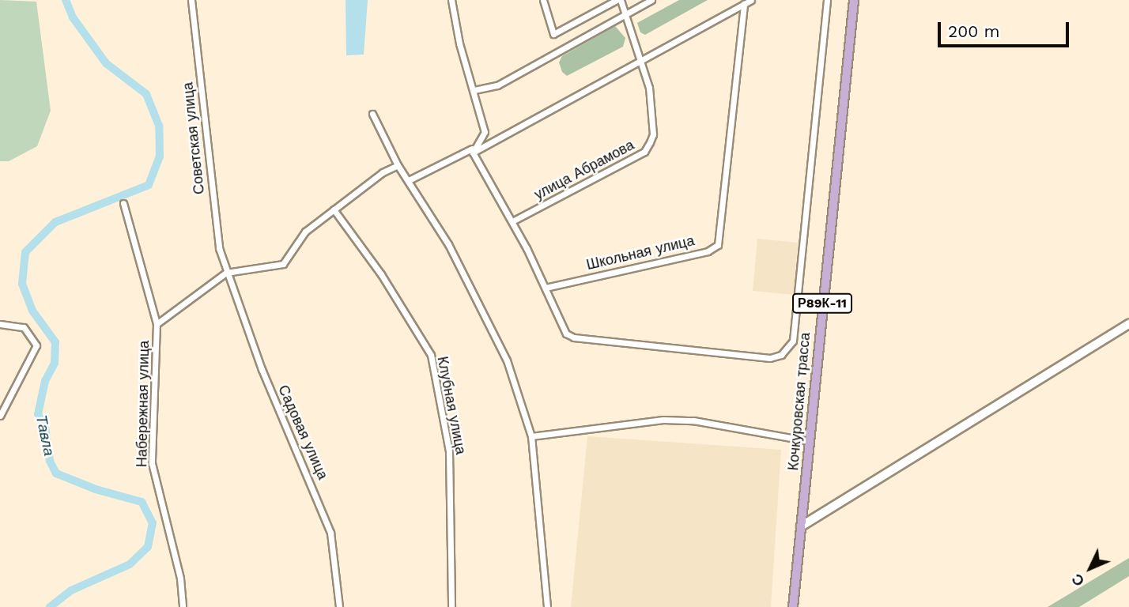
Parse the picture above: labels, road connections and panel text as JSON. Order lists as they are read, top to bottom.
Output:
{
  "streets": {
    "main road": ["Р89К-11", "Кочкуровская трасса"],
    "street": [
      "Советская улица",
      "улица Абрамова",
      "Школьная улица",
      "Набережная улица",
      "Клубная улица",
      "Садовая улица"
    ]
  },
  "crossings": [
    ["Советская улица", "Садовая улица"]
  ],
  "water": ["Тавла"],
  "scale_bar": "200 m",
  "north": "bottom left"
}
